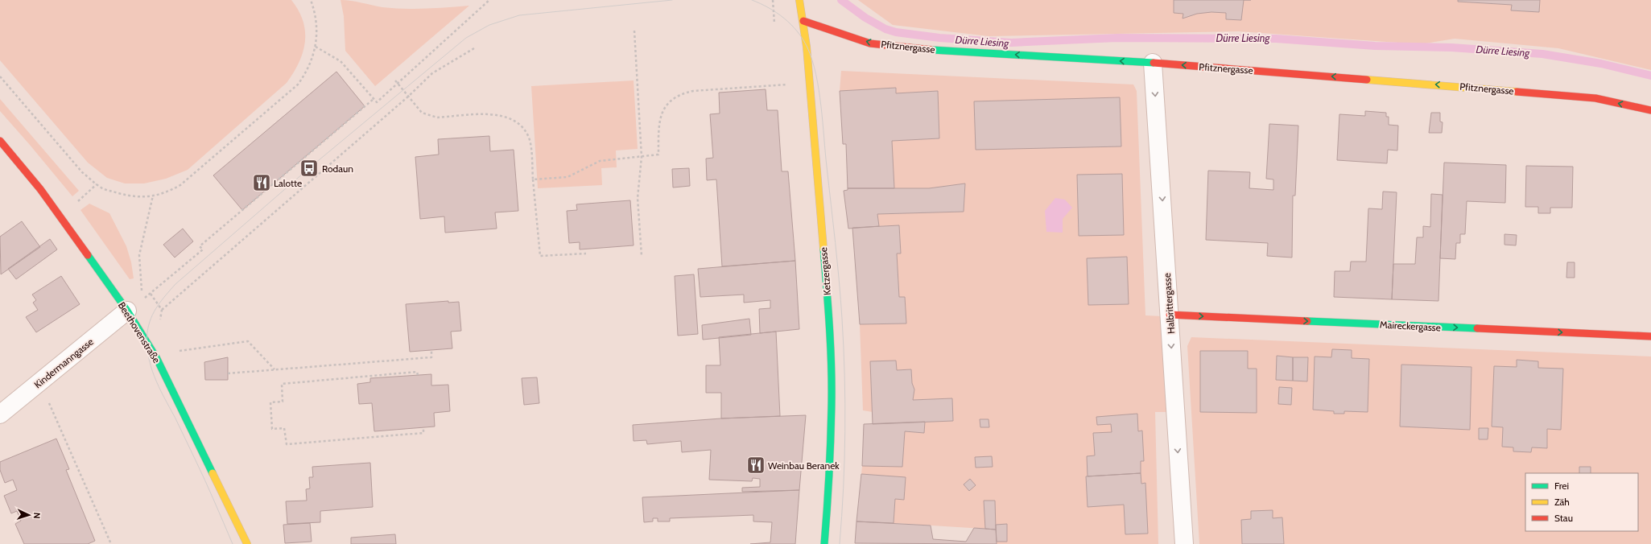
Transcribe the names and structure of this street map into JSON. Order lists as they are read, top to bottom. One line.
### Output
{"streets":{"street":["Pfitznergasse","Ketzergasse","Halbrittergasse","Maireckergasse","Beethovenstraße","Kindermanngasse"]},"crossings":[["Pfitznergasse","Ketzergasse"],["Pfitznergasse","Halbrittergasse"],["Halbrittergasse","Maireckergasse"],["Beethovenstraße","Kindermanngasse"]],"one_way":["Pfitznergasse","Halbrittergasse","Maireckergasse"],"water":["Dürre Liesing"],"places":{"bus stop":["Rodaun"],"restaurant":["Lalotte","Weinbau Beranek"]},"legend":["Frei","Zäh","Stau"],"north":"right"}
